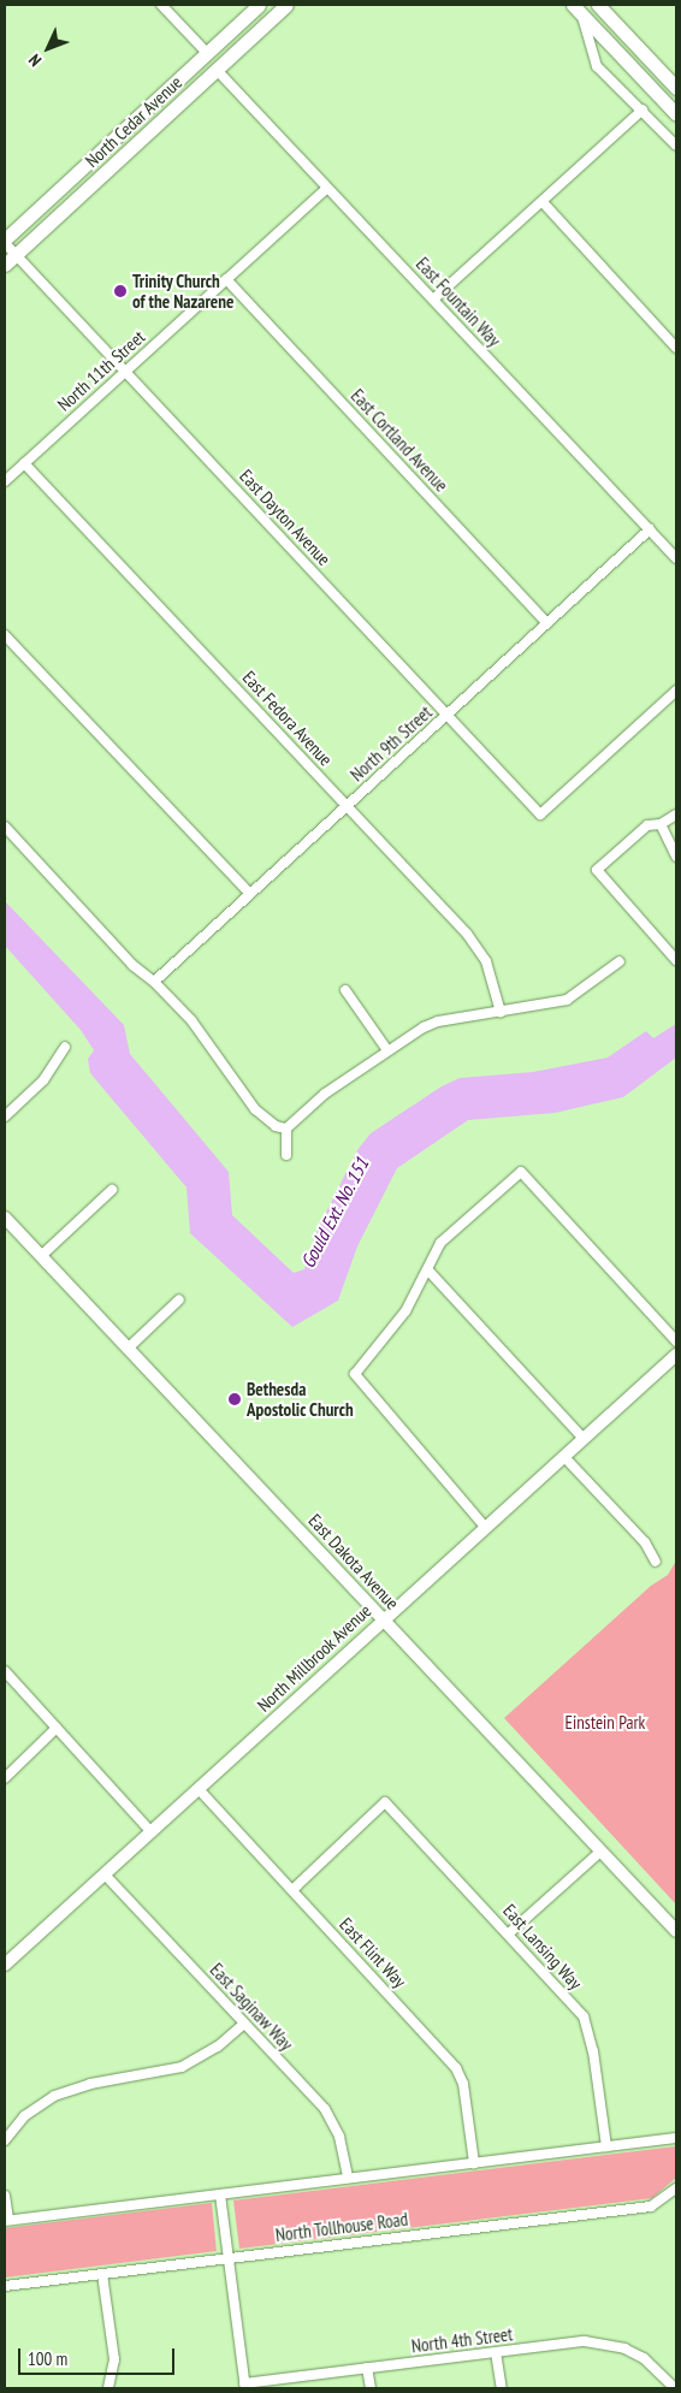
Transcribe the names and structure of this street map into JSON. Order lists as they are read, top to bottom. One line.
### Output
{"streets":{"main road":["North Cedar Avenue"],"street":["East Fountain Way","North 11th Street","East Cortland Avenue","East Dayton Avenue","East Fedora Avenue","North 9th Street","East Dakota Avenue","North Millbrook Avenue","East Lansing Way","East Flint Way","East Saginaw Way","North Tollhouse Road","North 4th Street"]},"crossings":[["North Cedar Avenue","East Fountain Way"],["North Cedar Avenue","East Dayton Avenue"],["East Fountain Way","North 11th Street"],["East Fountain Way","North 9th Street"],["North 11th Street","East Cortland Avenue"],["North 11th Street","East Dayton Avenue"],["North 11th Street","East Fedora Avenue"],["East Cortland Avenue","North 9th Street"],["East Dayton Avenue","North 9th Street"],["East Fedora Avenue","North 9th Street"],["East Dakota Avenue","North Millbrook Avenue"],["North Millbrook Avenue","East Flint Way"],["North Millbrook Avenue","East Saginaw Way"],["East Lansing Way","East Flint Way"]],"water":["Gould Ext. No. 151"],"parks":["Einstein Park"],"places":["Trinity Church of the Nazarene","Bethesda Apostolic Church"],"scale_bar":"100 m","north":"bottom left"}
